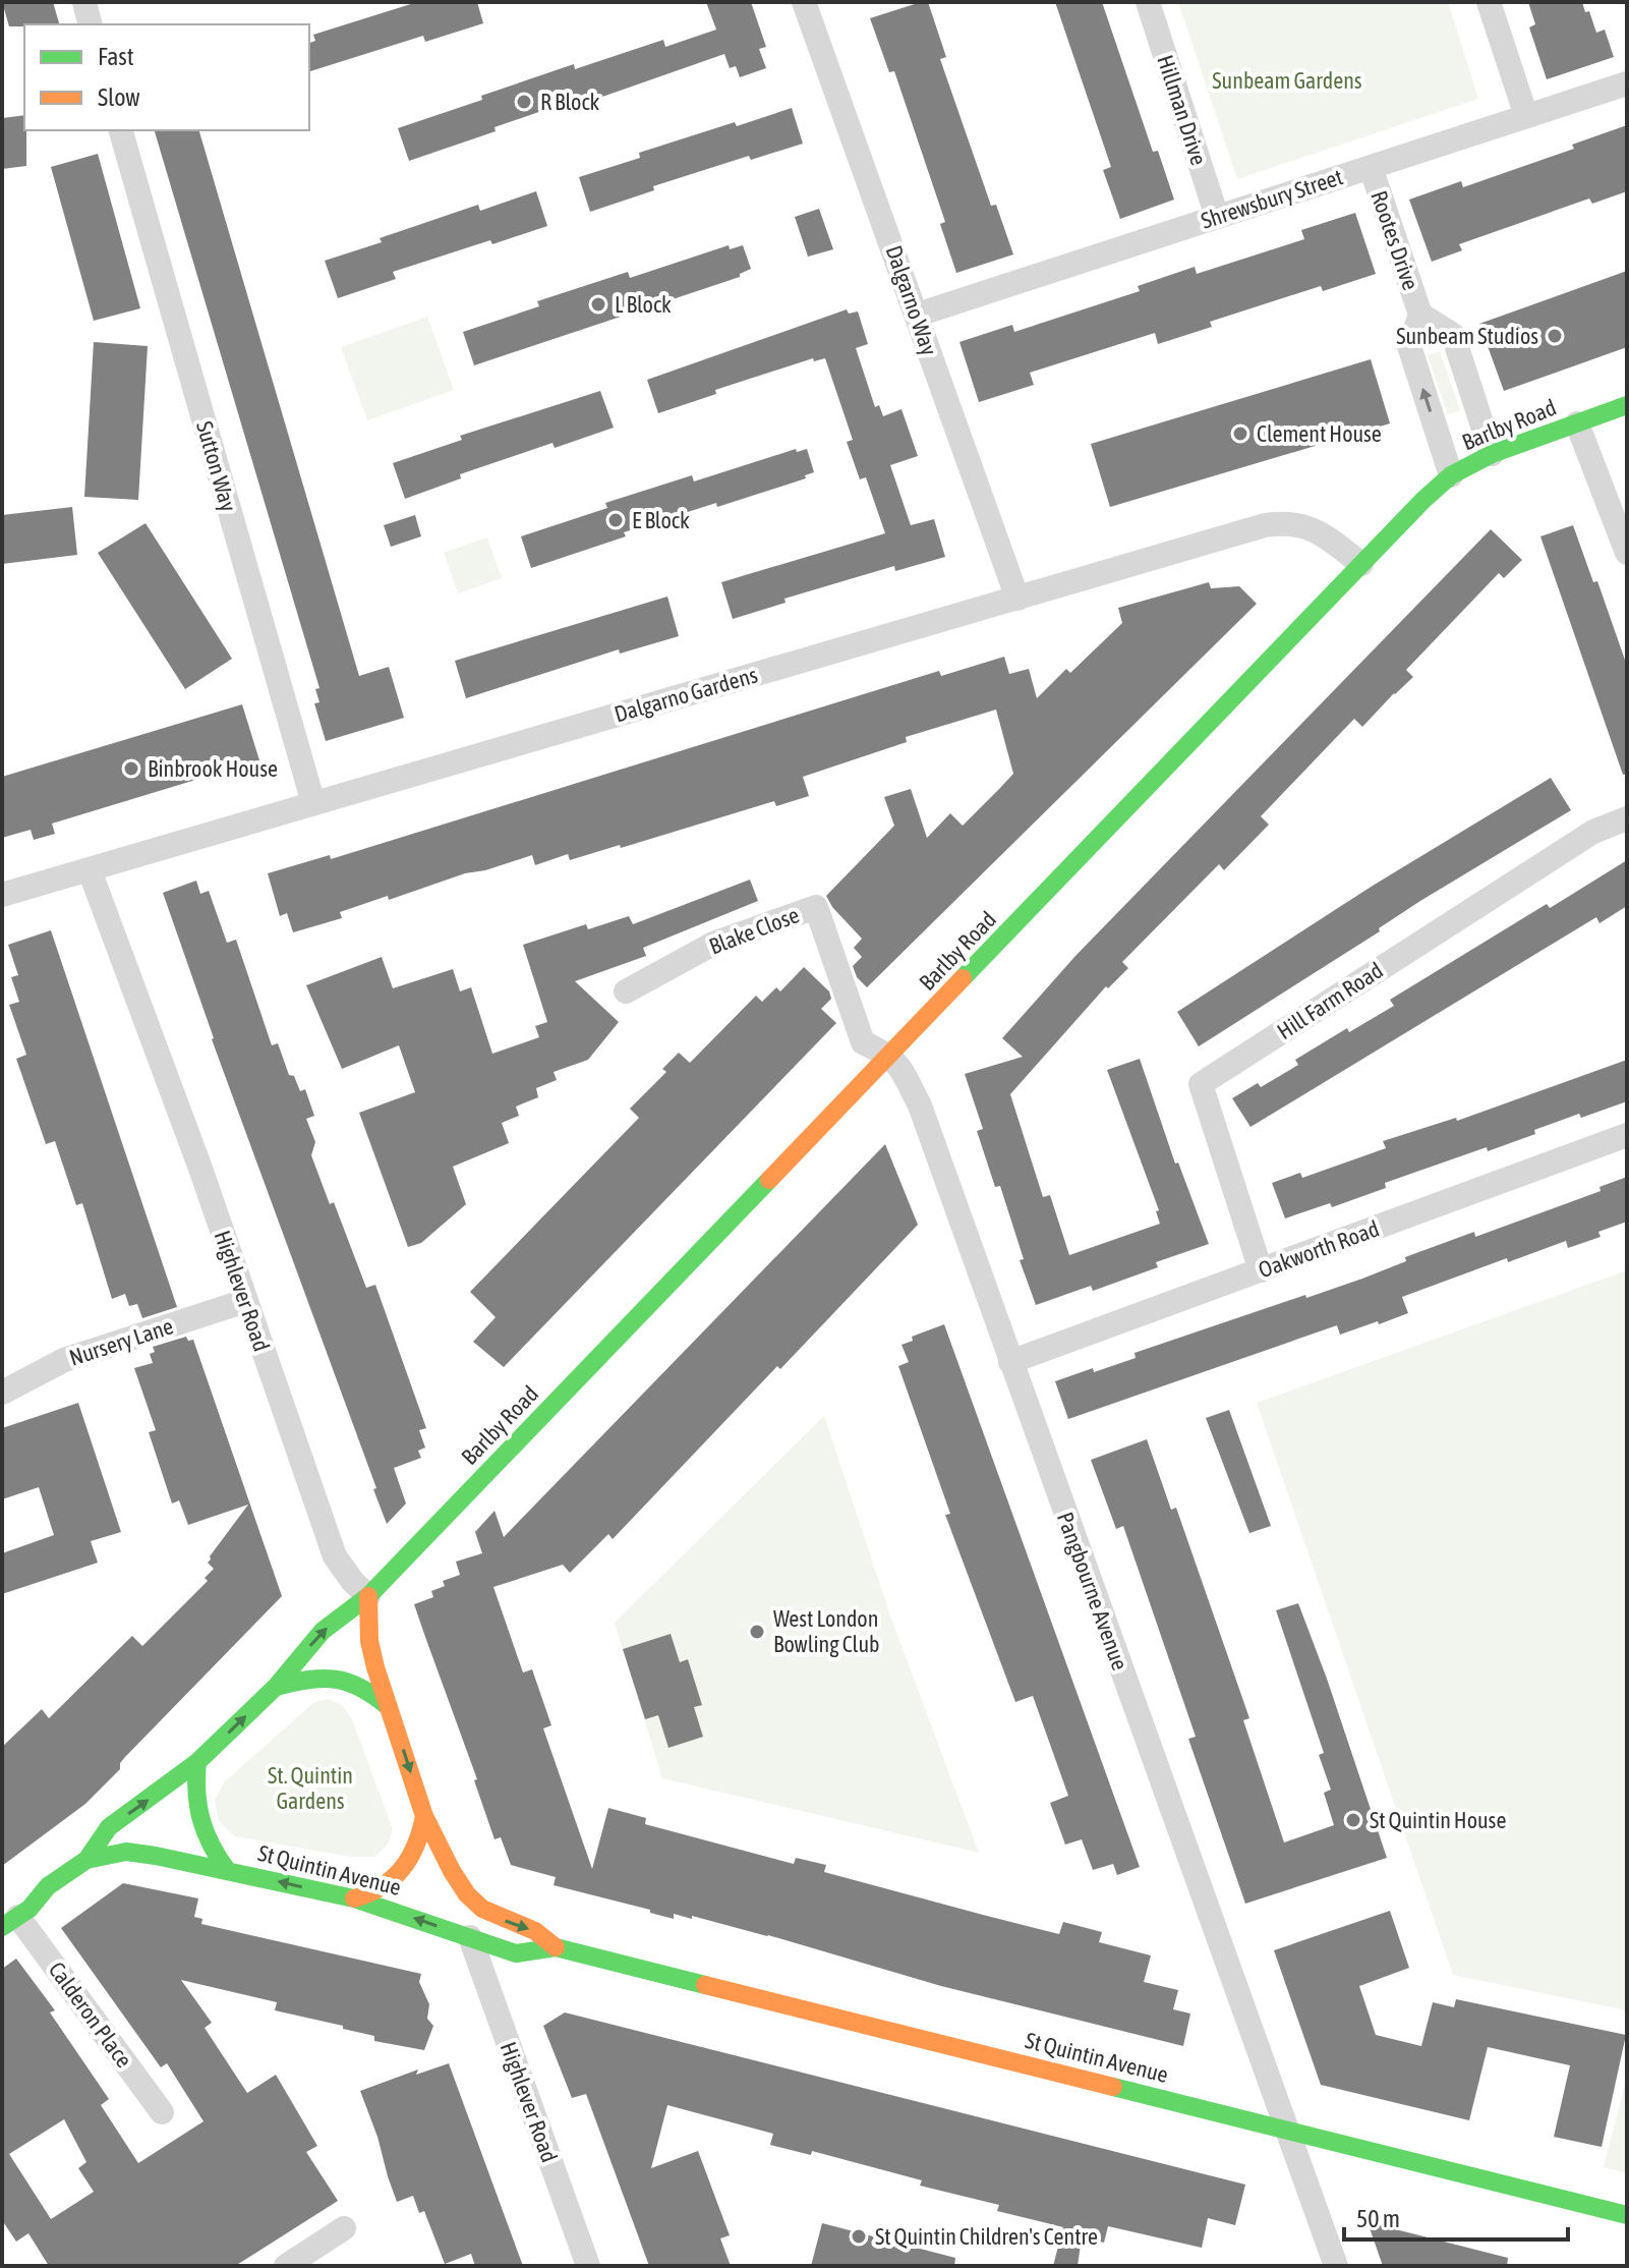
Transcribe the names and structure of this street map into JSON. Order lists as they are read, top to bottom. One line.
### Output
{"streets":{"main road":["Barlby Road","St Quintin Avenue"],"street":["Hillman Drive","Shrewsbury Street","Rootes Drive","Dalgarno Way","Sutton Way","Dalgarno Gardens","Blake Close","Hill Farm Road","Oakworth Road","Highlever Road","Nursery Lane","Pangbourne Avenue","Calderon Place"]},"crossings":[["Hillman Drive","Shrewsbury Street"],["Shrewsbury Street","Rootes Drive"],["Shrewsbury Street","Dalgarno Way"],["Rootes Drive","Barlby Road"],["Dalgarno Way","Dalgarno Gardens"],["Barlby Road","Dalgarno Gardens"],["Barlby Road","Blake Close"],["Barlby Road","Highlever Road"],["Barlby Road","Pangbourne Avenue"],["Sutton Way","Dalgarno Gardens"],["Dalgarno Gardens","Highlever Road"],["Blake Close","Pangbourne Avenue"],["Hill Farm Road","Oakworth Road"],["Oakworth Road","Pangbourne Avenue"],["Highlever Road","Nursery Lane"],["Highlever Road","St Quintin Avenue"],["Pangbourne Avenue","St Quintin Avenue"]],"parks":["Sunbeam Gardens","St. Quintin Gardens"],"places":["R Block","L Block","Sunbeam Studios","Clement House","E Block","Binbrook House","West London Bowling Club","St Quintin House","St Quintin Children's Centre"],"legend":["Fast","Slow"],"scale_bar":"50 m"}
